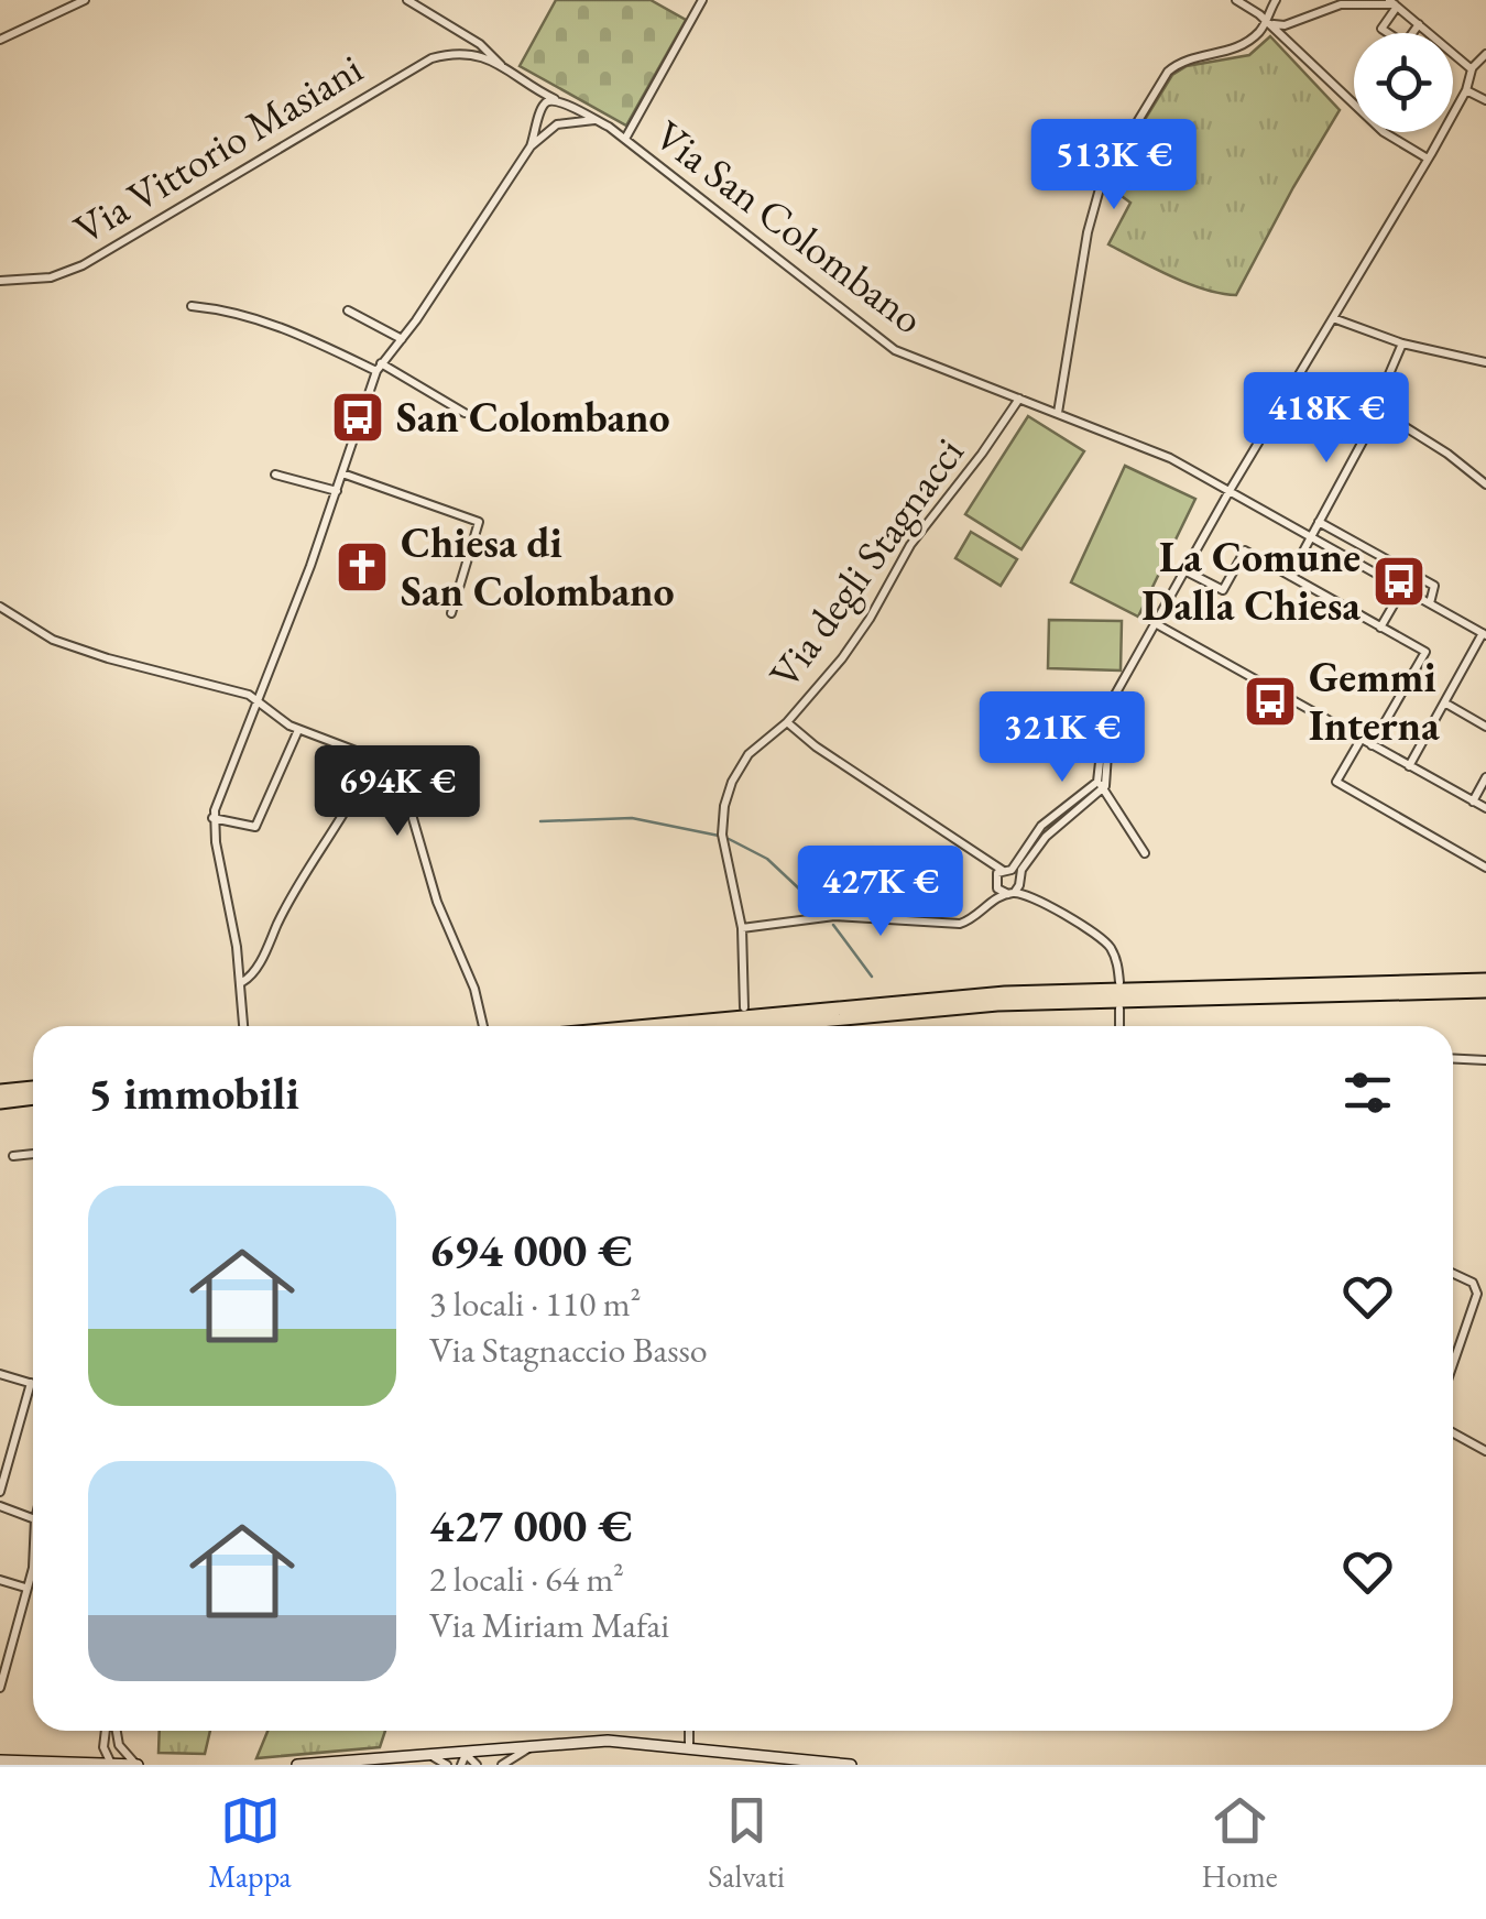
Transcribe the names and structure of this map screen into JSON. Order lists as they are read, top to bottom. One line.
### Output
{"streets":{"street":["Via Vittorio Masiani","Via San Colombano","Via degli Stagnacci"]},"crossings":[["Via San Colombano","Via degli Stagnacci"]],"places":{"bus stop":["San Colombano","La Comune Dalla Chiesa","Gemmi Interna"],"church":["Chiesa di San Colombano"]},"page":{"price":["513K €","418K €","321K €","694K €","427K €"],"heading":"5 immobili","list":[{"name":"694 000 €","note":"3 locali · 110 m² · Via Stagnaccio Basso"},{"name":"427 000 €","note":"2 locali · 64 m² · Via Miriam Mafai"}],"tabs":["Mappa","Salvati","Home"]}}
